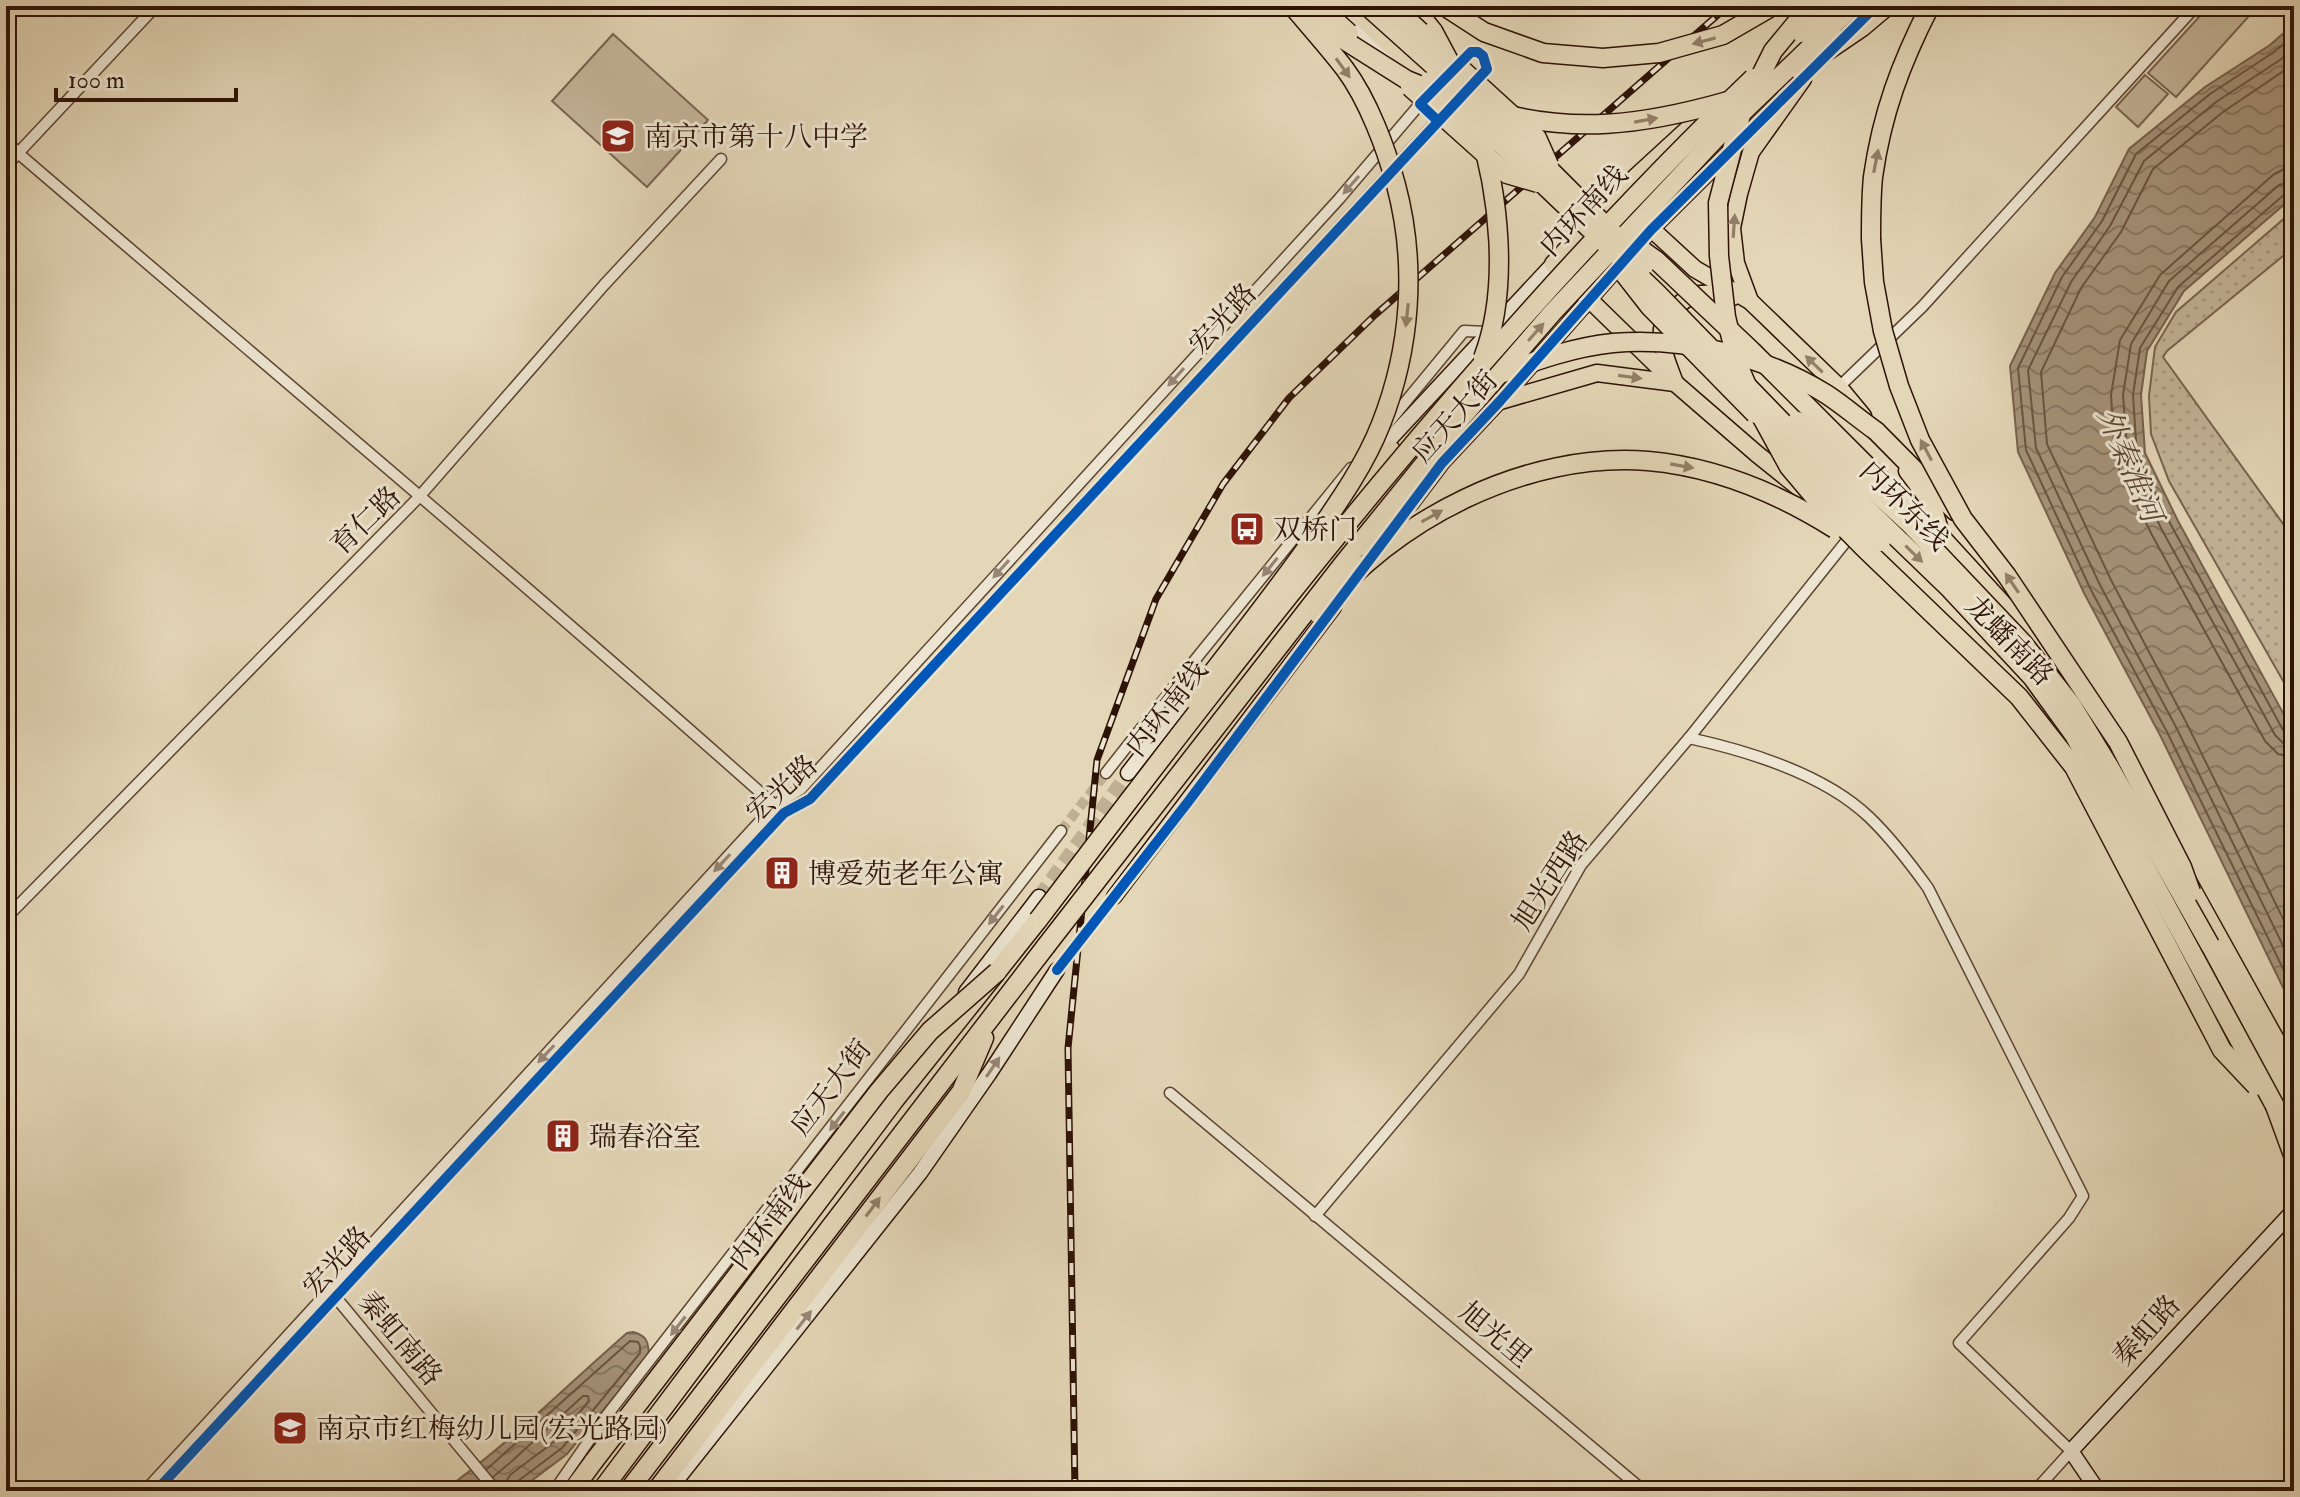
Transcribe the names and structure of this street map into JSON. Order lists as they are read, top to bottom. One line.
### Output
{"streets":{"highway":["内环南线","内环东线"],"main road":["应天大街","龙蟠南路"],"street":["宏光路","育仁路","旭光西路","秦虹路","旭光里","秦虹南路"]},"crossings":[["宏光路","育仁路"],["宏光路","秦虹南路"],["应天大街","龙蟠南路"],["龙蟠南路","旭光西路"],["旭光西路","旭光里"]],"water":["外秦淮河"],"places":{"school or university":["南京市第十八中学","南京市红梅幼儿园(宏光路园)"],"bus stop":["双桥门"],"building":["博爱苑老年公寓","瑞春浴室"]},"scale_bar":"100 m"}
